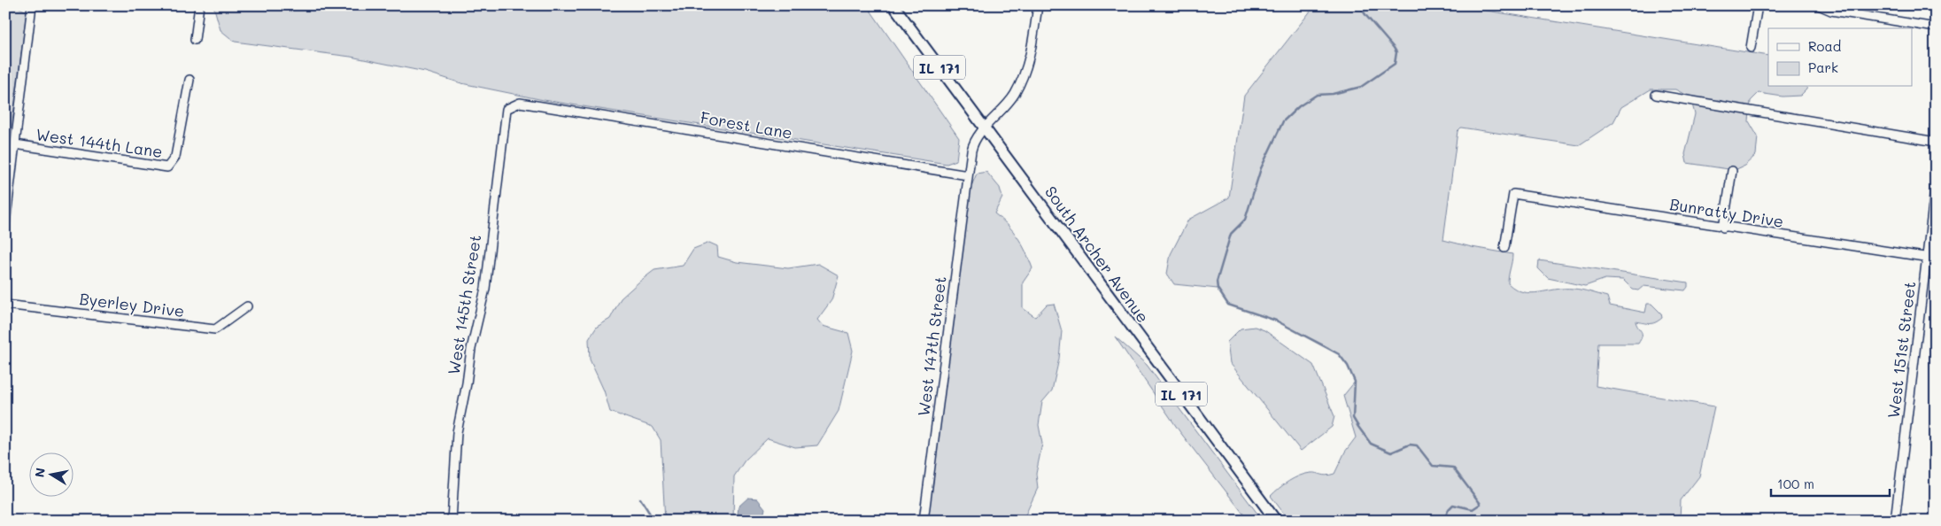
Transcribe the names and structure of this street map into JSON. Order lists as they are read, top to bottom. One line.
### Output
{"streets":{"main road":["IL 171","South Archer Avenue"],"street":["Forest Lane","West 144th Lane","Bunratty Drive","Byerley Drive","West 145th Street","West 147th Street","West 151st Street"]},"crossings":[["Forest Lane","West 145th Street"],["Forest Lane","West 147th Street"],["Bunratty Drive","West 151st Street"],["South Archer Avenue","West 147th Street"]],"legend":["Road","Park"],"scale_bar":"100 m","north":"left"}
